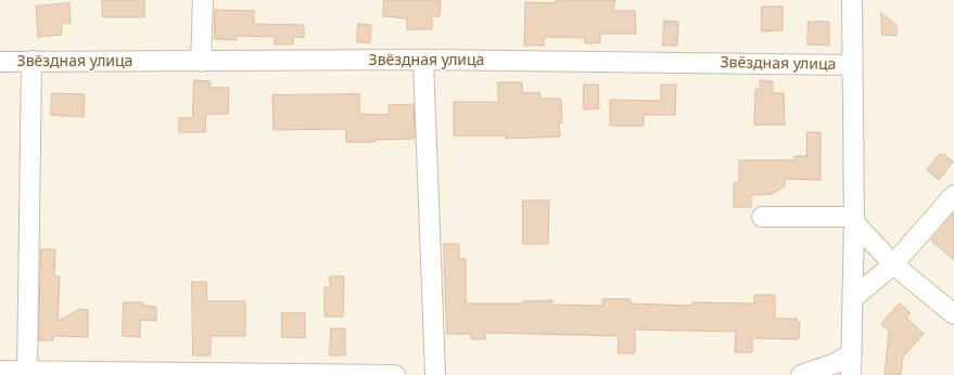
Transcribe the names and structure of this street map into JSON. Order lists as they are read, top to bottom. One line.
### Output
{"streets":{"street":["Звёздная улица"]}}
